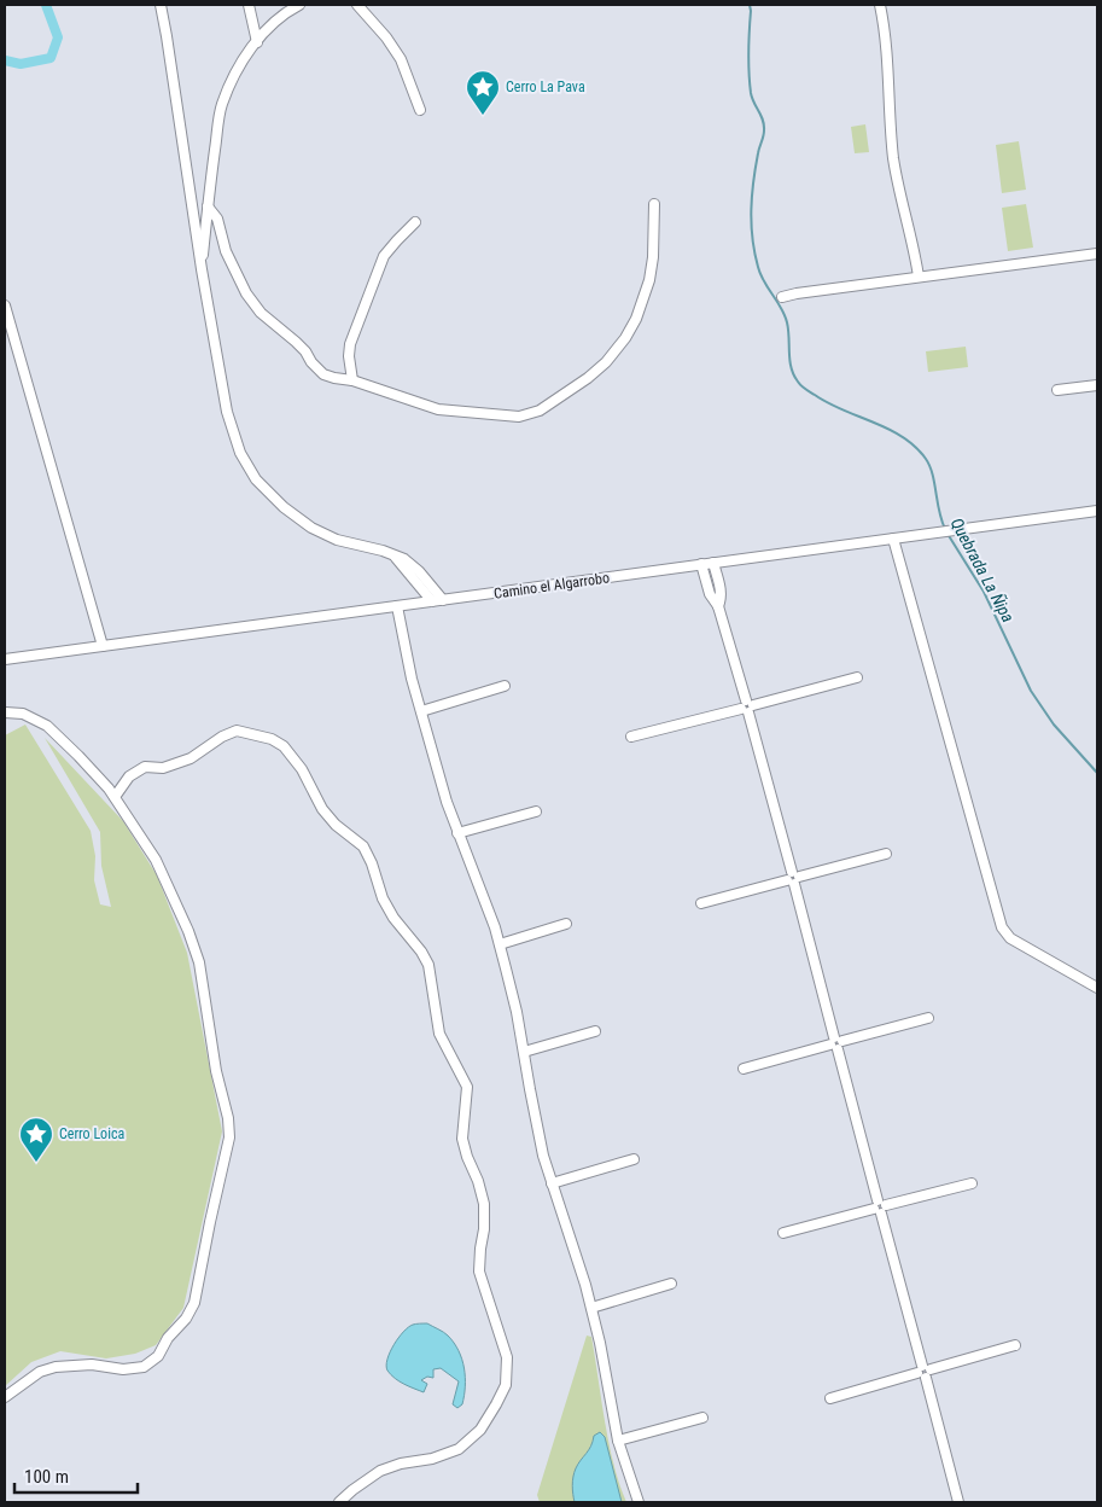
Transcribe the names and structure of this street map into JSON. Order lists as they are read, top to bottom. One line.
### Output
{"streets":{"street":["Camino el Algarrobo"]},"water":["Quebrada La Ñipa"],"places":{"place":["Cerro La Pava","Cerro Loica"]},"scale_bar":"100 m"}
